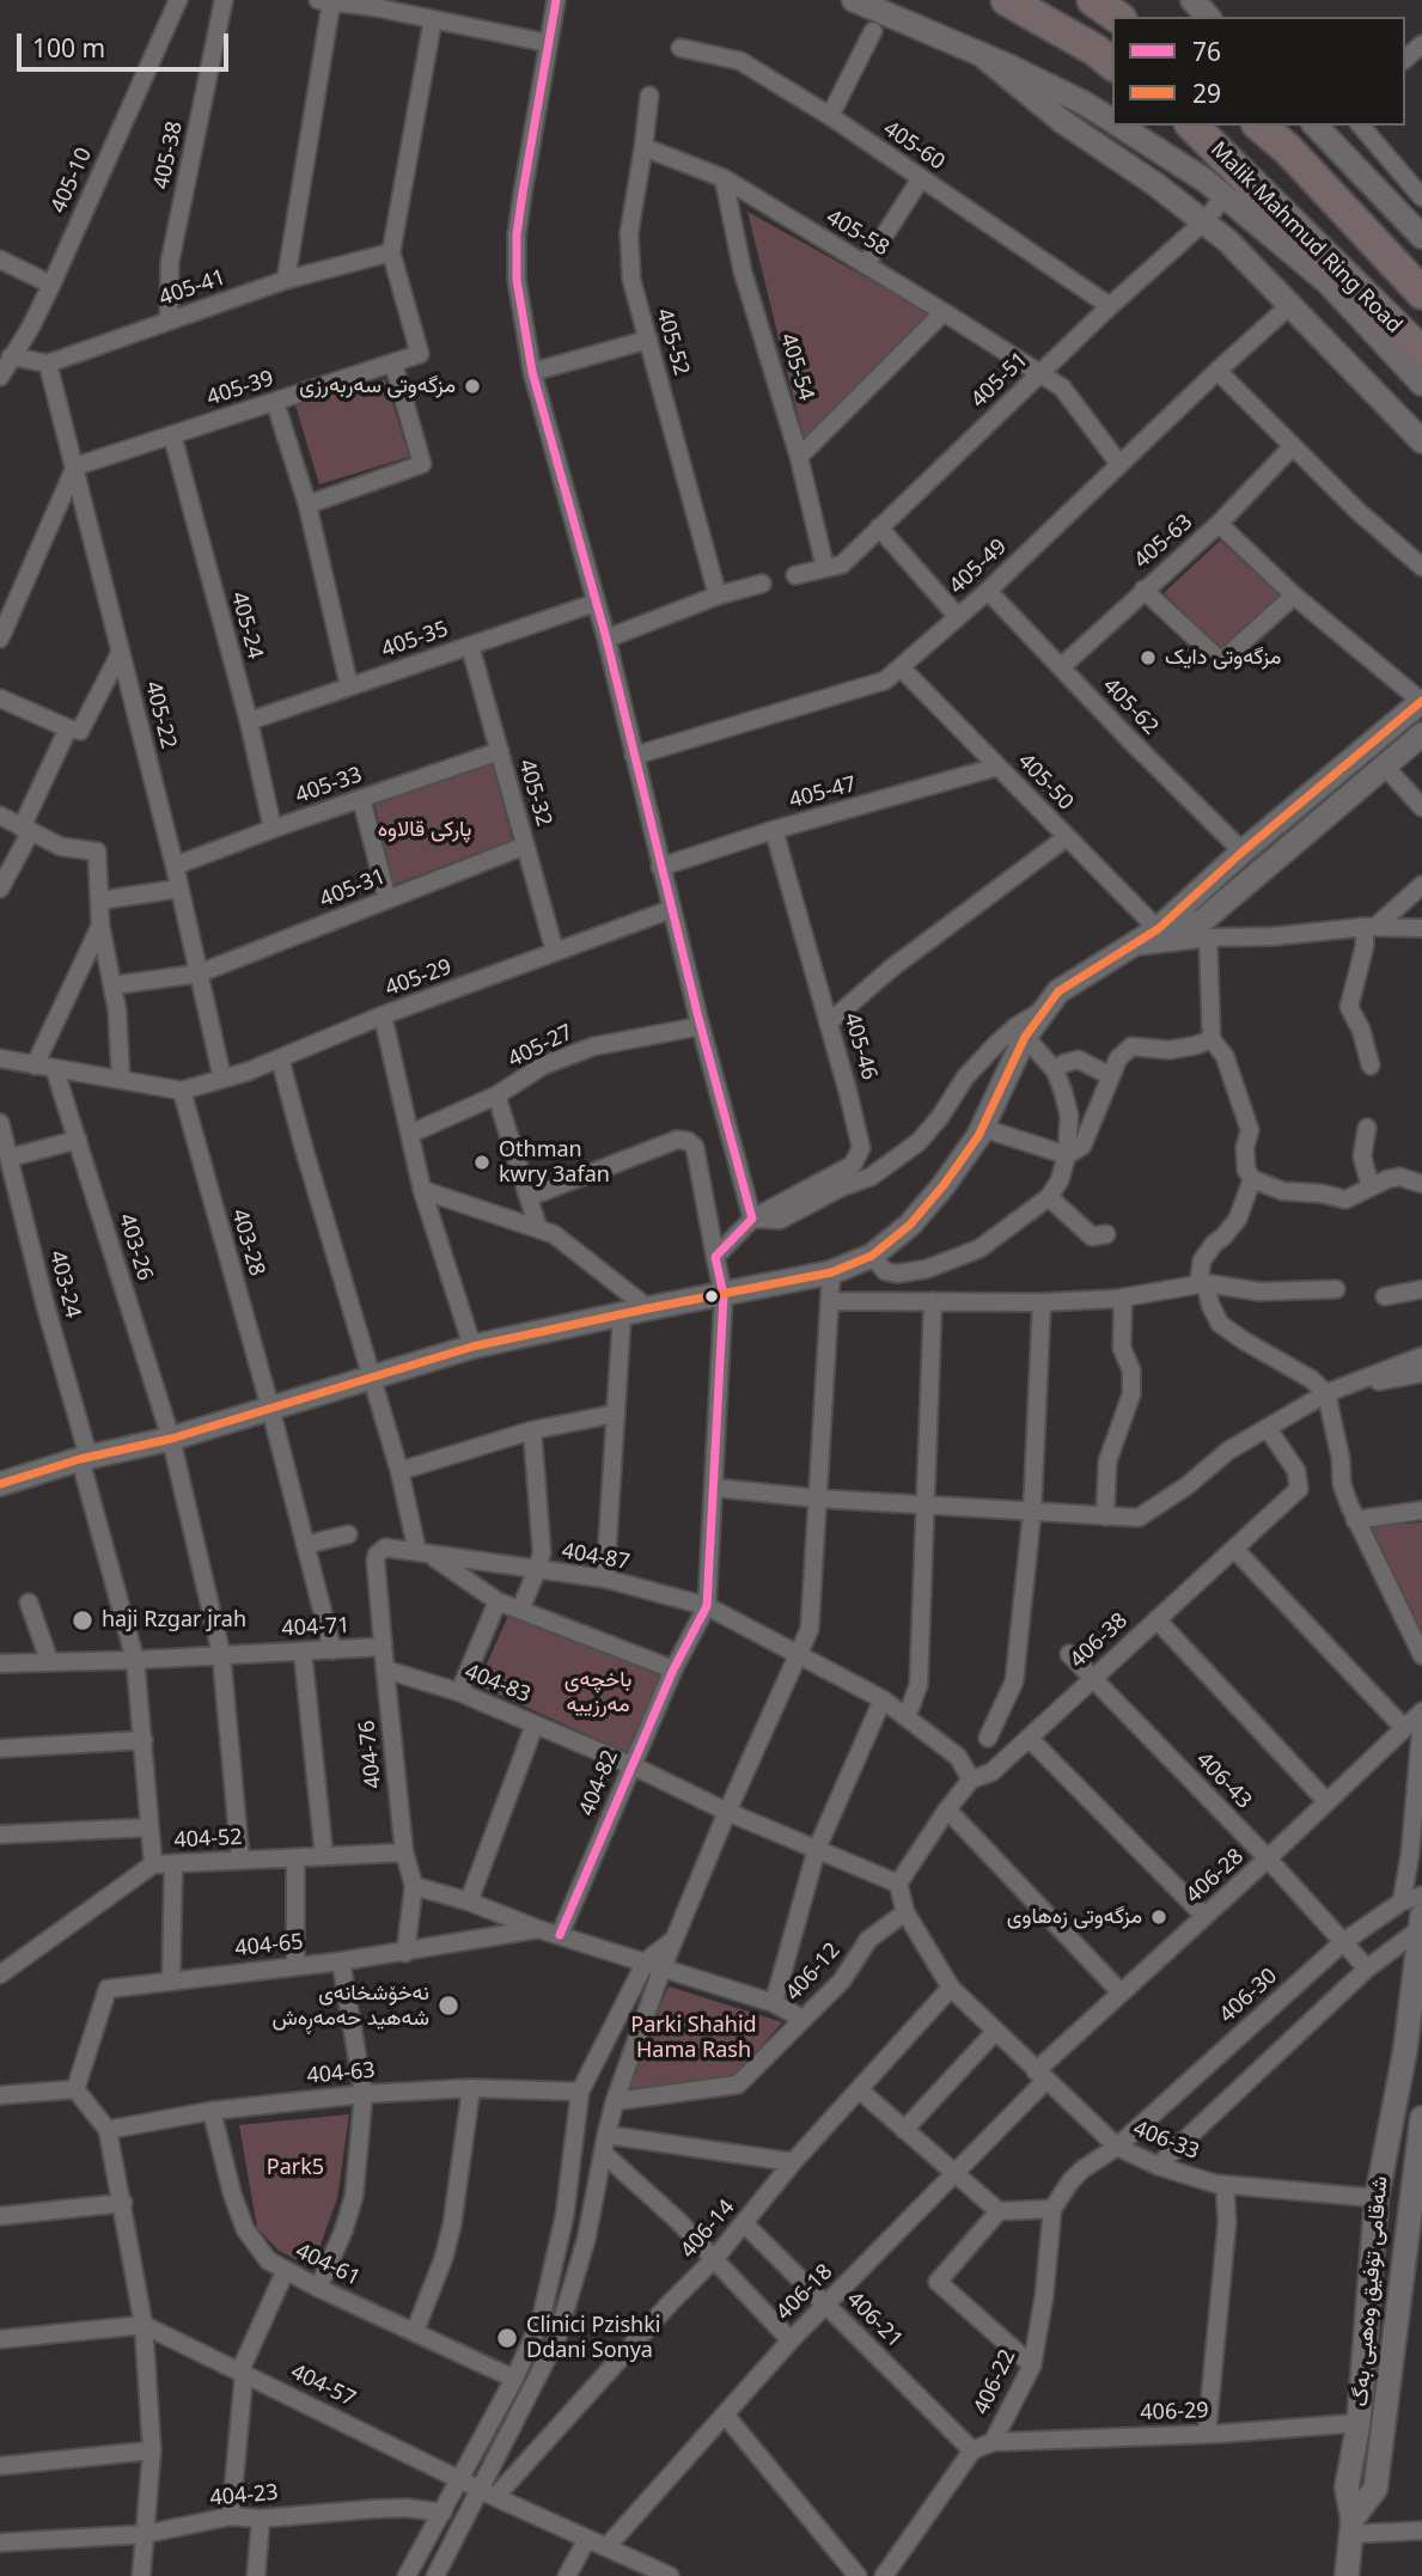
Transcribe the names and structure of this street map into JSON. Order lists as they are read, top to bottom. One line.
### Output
{"streets":{"highway":["Malik Mahmud Ring Road"],"street":["405-60","405-38","405-10","405-58","405-41","405-52","405-54","405-51","405-39","405-63","405-49","405-24","405-35","405-62","405-22","405-50","405-33","405-32","405-47","405-31","405-29","405-27","405-46","403-28","403-26","403-24","404-87","404-71","406-38","404-83","404-76","406-43","404-82","404-52","406-28","404-65","406-12","406-30","404-63","406-33","406-14","404-61","شەقامی تۆفیق وەهبی بەگ","406-18","406-21","406-22","404-57","406-29","404-23"]},"crossings":[["405-60","405-51"],["405-38","405-41"],["405-58","405-52"],["405-58","405-54"],["405-58","405-51"],["405-58","405-49"],["405-41","405-39"],["405-41","405-22"],["405-54","405-51"],["405-39","405-24"],["405-39","405-22"],["405-63","405-62"],["405-49","405-62"],["405-49","405-50"],["405-24","405-35"],["405-24","405-33"],["405-35","405-32"],["405-22","405-33"],["405-22","405-31"],["405-22","405-29"],["405-50","405-47"],["405-33","405-32"],["405-32","405-31"],["405-32","405-29"],["405-47","405-46"],["405-29","403-28"],["403-28","404-71"],["403-26","404-71"],["403-26","404-52"],["403-24","404-71"],["403-24","404-52"],["404-87","406-38"],["404-87","404-76"],["404-87","404-82"],["404-71","404-76"],["406-38","404-83"],["406-38","406-43"],["406-38","406-33"],["404-83","404-76"],["404-83","404-82"],["404-83","406-33"],["404-76","404-52"],["404-76","404-65"],["406-43","406-28"],["406-43","406-30"],["406-28","406-33"],["406-28","406-18"],["406-12","406-33"],["406-30","406-33"],["404-63","404-61"],["406-33","406-14"],["406-33","شەقامی تۆفیق وەهبی بەگ"],["406-33","406-18"],["406-14","406-21"],["406-14","404-57"],["شەقامی تۆفیق وەهبی بەگ","406-29"],["406-18","406-21"],["406-18","404-57"],["406-21","406-22"],["406-22","406-29"]],"parks":["پارکی قالاوە","باخچەی مەرزییە","Parki Shahid Hama Rash","Park5"],"places":["مزگەوتی سەربەرزی","مزگەوتی دایک","Othman kwry 3afan","haji Rzgar jrah","مزگەوتی زەهاوی","نەخۆشخانەی شەهید حەمەڕەش","Clinici Pzishki Ddani Sonya"],"lines":["transit line 76","transit line 29"],"legend":["76","29"],"scale_bar":"100 m"}
